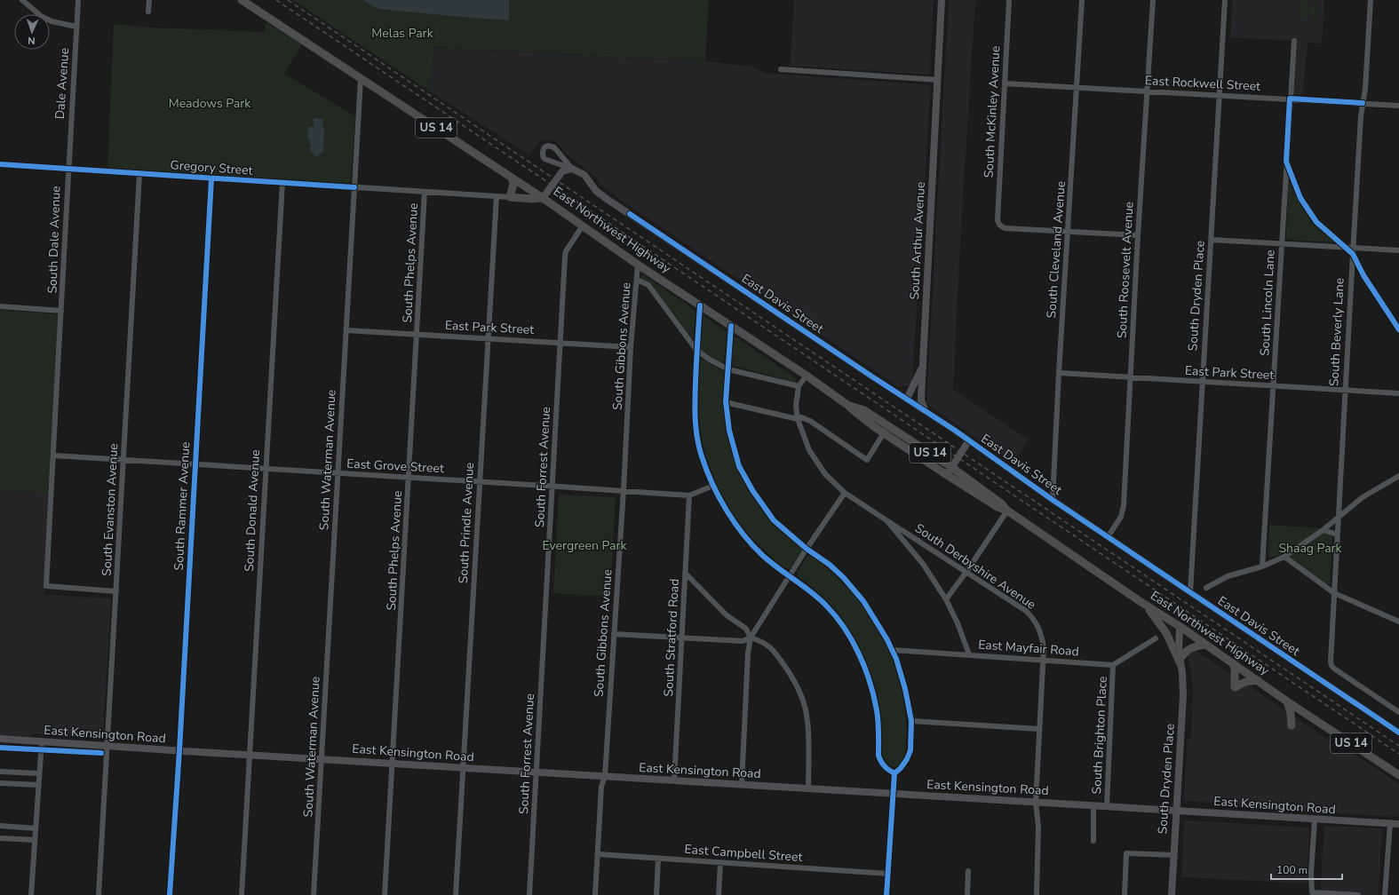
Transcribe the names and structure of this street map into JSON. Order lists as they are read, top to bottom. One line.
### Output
{"streets":{"main road":["US 14","East Northwest Highway"],"street":["Dale Avenue","East Rockwell Street","South McKinley Avenue","Gregory Street","South Dale Avenue","South Arthur Avenue","South Cleveland Avenue","South Phelps Avenue","South Roosevelt Avenue","South Dryden Place","South Lincoln Lane","East Davis Street","East Park Street","South Beverly Lane","South Gibbons Avenue","South Waterman Avenue","East Grove Street","South Forrest Avenue","South Rammer Avenue","South Evanston Avenue","South Donald Avenue","South Prindle Avenue","South Derbyshire Avenue","South Stratford Road","East Mayfair Road","East Kensington Road","South Brighton Place","East Campbell Street"]},"crossings":[["Dale Avenue","Gregory Street"],["Dale Avenue","South Dale Avenue"],["East Rockwell Street","South McKinley Avenue"],["East Rockwell Street","South Cleveland Avenue"],["East Rockwell Street","South Roosevelt Avenue"],["East Rockwell Street","South Dryden Place"],["East Rockwell Street","South Lincoln Lane"],["East Rockwell Street","South Beverly Lane"],["South McKinley Avenue","South Cleveland Avenue"],["US 14","East Northwest Highway"],["US 14","South Waterman Avenue"],["Gregory Street","South Dale Avenue"],["Gregory Street","South Phelps Avenue"],["Gregory Street","South Waterman Avenue"],["Gregory Street","South Rammer Avenue"],["Gregory Street","South Evanston Avenue"],["Gregory Street","South Donald Avenue"],["Gregory Street","South Prindle Avenue"],["East Northwest Highway","South Dryden Place"],["East Northwest Highway","South Gibbons Avenue"],["East Northwest Highway","South Waterman Avenue"],["East Northwest Highway","South Forrest Avenue"],["South Dale Avenue","East Grove Street"],["South Arthur Avenue","East Davis Street"],["South Cleveland Avenue","East Davis Street"],["South Cleveland Avenue","East Park Street"],["South Phelps Avenue","East Park Street"],["South Phelps Avenue","East Grove Street"],["South Phelps Avenue","East Kensington Road"],["South Roosevelt Avenue","East Davis Street"],["South Roosevelt Avenue","East Park Street"],["South Dryden Place","East Davis Street"],["South Dryden Place","East Park Street"],["South Dryden Place","East Kensington Road"],["South Lincoln Lane","East Park Street"],["East Park Street","South Beverly Lane"],["East Park Street","South Gibbons Avenue"],["East Park Street","South Waterman Avenue"],["East Park Street","South Forrest Avenue"],["East Park Street","South Prindle Avenue"],["South Gibbons Avenue","East Grove Street"],["South Gibbons Avenue","East Kensington Road"],["South Gibbons Avenue","East Campbell Street"],["South Waterman Avenue","East Grove Street"],["South Waterman Avenue","East Kensington Road"],["East Grove Street","South Forrest Avenue"],["East Grove Street","South Rammer Avenue"],["East Grove Street","South Evanston Avenue"],["East Grove Street","South Donald Avenue"],["East Grove Street","South Prindle Avenue"],["East Grove Street","South Stratford Road"],["South Forrest Avenue","East Kensington Road"],["South Rammer Avenue","East Kensington Road"],["South Evanston Avenue","East Kensington Road"],["South Donald Avenue","East Kensington Road"],["South Prindle Avenue","East Kensington Road"],["South Derbyshire Avenue","East Mayfair Road"],["South Derbyshire Avenue","East Kensington Road"],["South Stratford Road","East Kensington Road"],["East Mayfair Road","South Brighton Place"],["East Kensington Road","South Brighton Place"]],"parks":["Melas Park","Meadows Park","Evergreen Park","Shaag Park"],"scale_bar":"100 m","north":"bottom"}
